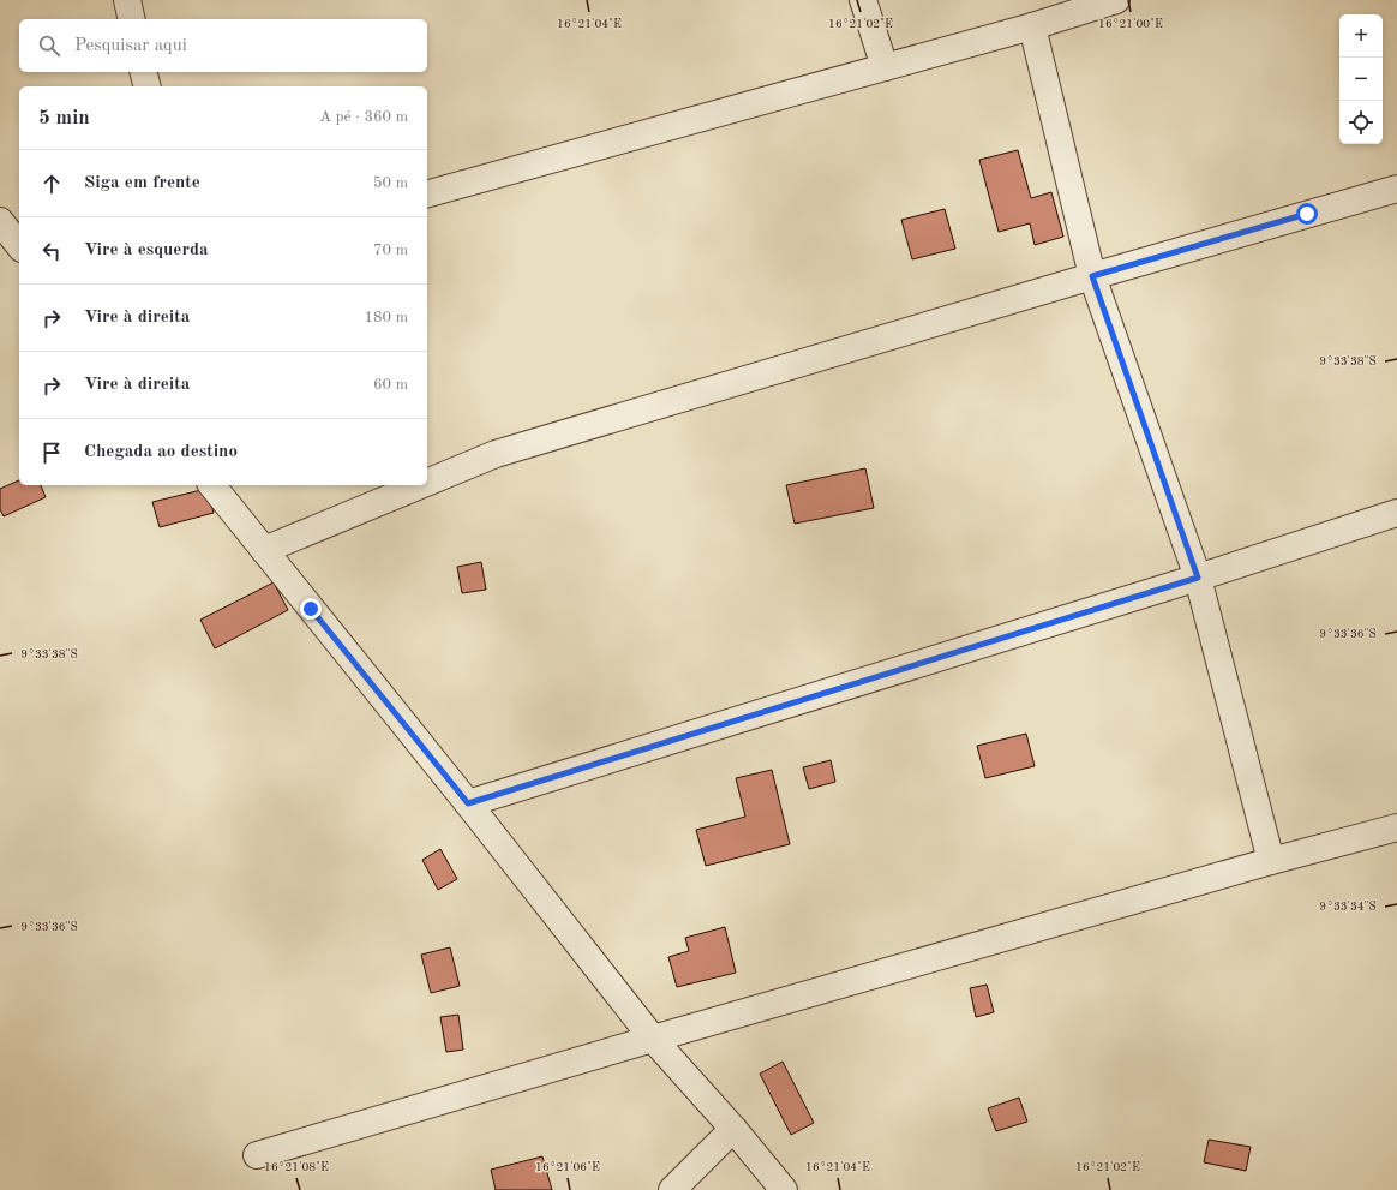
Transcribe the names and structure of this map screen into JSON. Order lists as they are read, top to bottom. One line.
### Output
{"page":{"map_buttons":["+","−"],"search":"Pesquisar aqui","heading":["5 min","A pé · 360 m"],"list":[["Siga em frente","50 m"],["Vire à esquerda","70 m"],["Vire à direita","180 m"],["Vire à direita","60 m"],"Chegada ao destino"]},"coordinates":["16°21'04\"E","16°21'02\"E","16°21'00\"E","9°33'38\"S","9°33'36\"S","9°33'34\"S","16°21'08\"E","16°21'06\"E"]}
